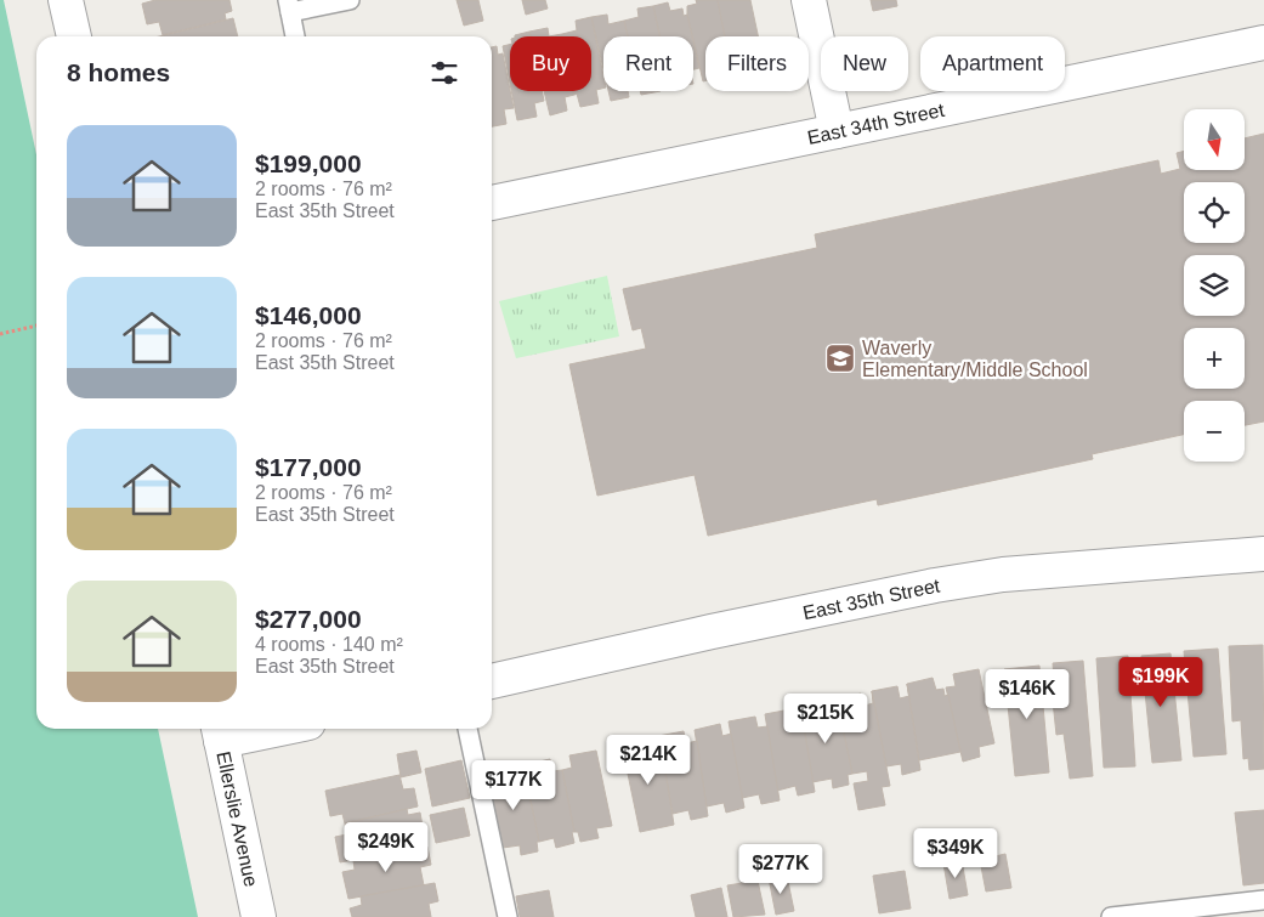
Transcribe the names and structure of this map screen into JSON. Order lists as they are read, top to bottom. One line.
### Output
{"streets":{"street":["East 34th Street","East 35th Street","Ellerslie Avenue"]},"places":{"school or university":["Waverly Elementary/Middle School"]},"north":"bottom","page":{"chip":["Buy","Rent","Filters","New","Apartment"],"heading":"8 homes","map_buttons":["+","−"],"list":[{"name":"$199,000","note":"2 rooms · 76 m² · East 35th Street"},{"name":"$146,000","note":"2 rooms · 76 m² · East 35th Street"},{"name":"$177,000","note":"2 rooms · 76 m² · East 35th Street"},{"name":"$277,000","note":"4 rooms · 140 m² · East 35th Street"}],"price":["$199K","$146K","$215K","$214K","$177K","$249K","$349K","$277K"]}}
